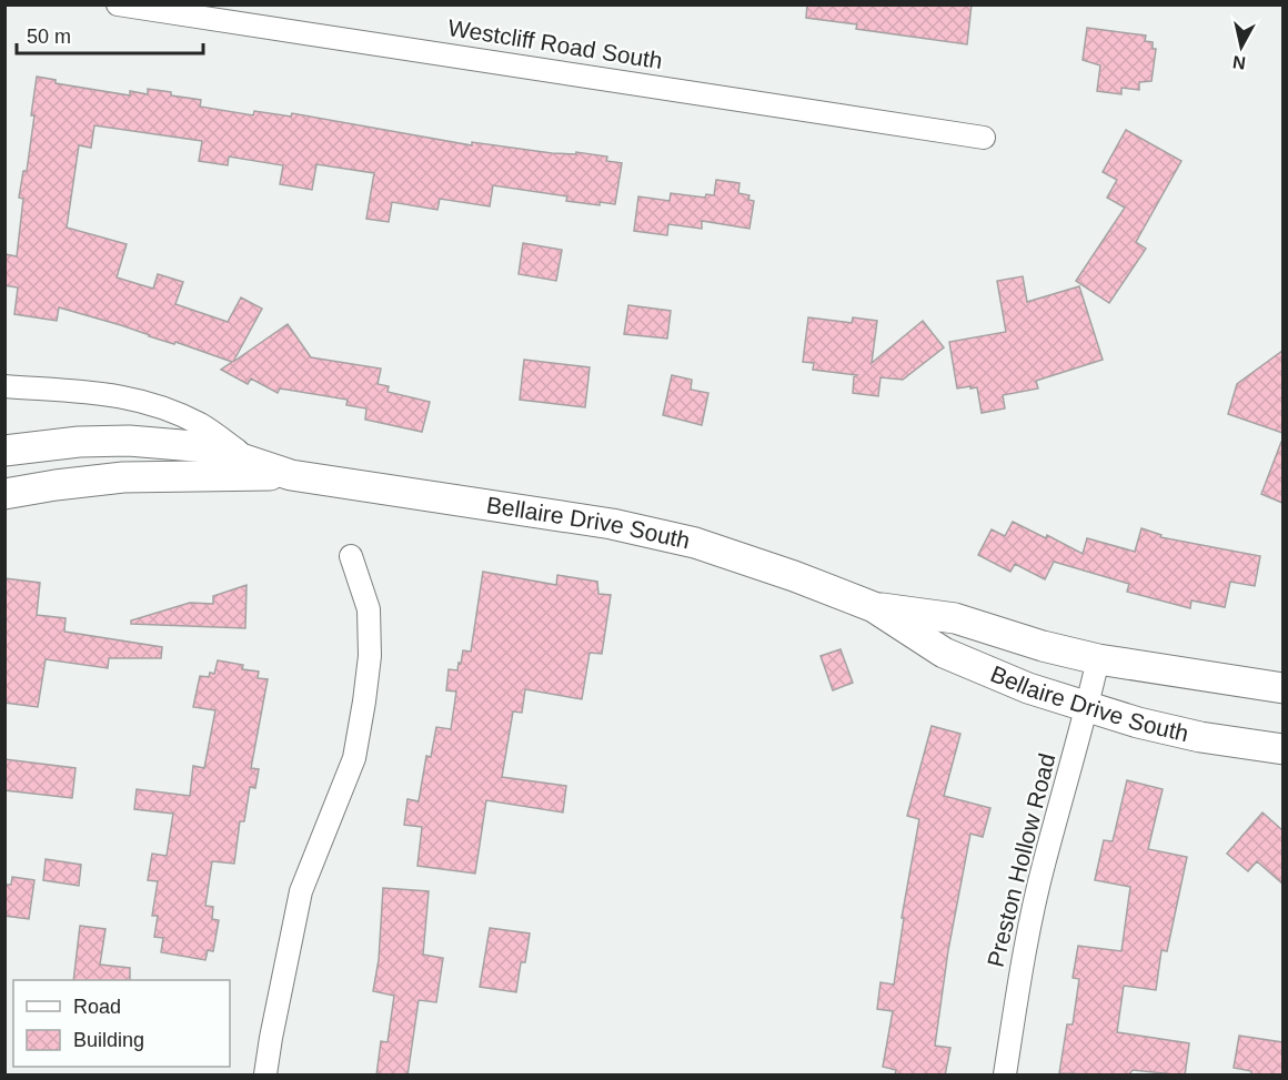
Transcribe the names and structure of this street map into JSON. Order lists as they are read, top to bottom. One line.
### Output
{"streets":{"main road":["Bellaire Drive South"],"street":["Westcliff Road South","Preston Hollow Road"]},"crossings":[["Bellaire Drive South","Preston Hollow Road"]],"legend":["Road","Building"],"scale_bar":"50 m","north":"bottom"}
